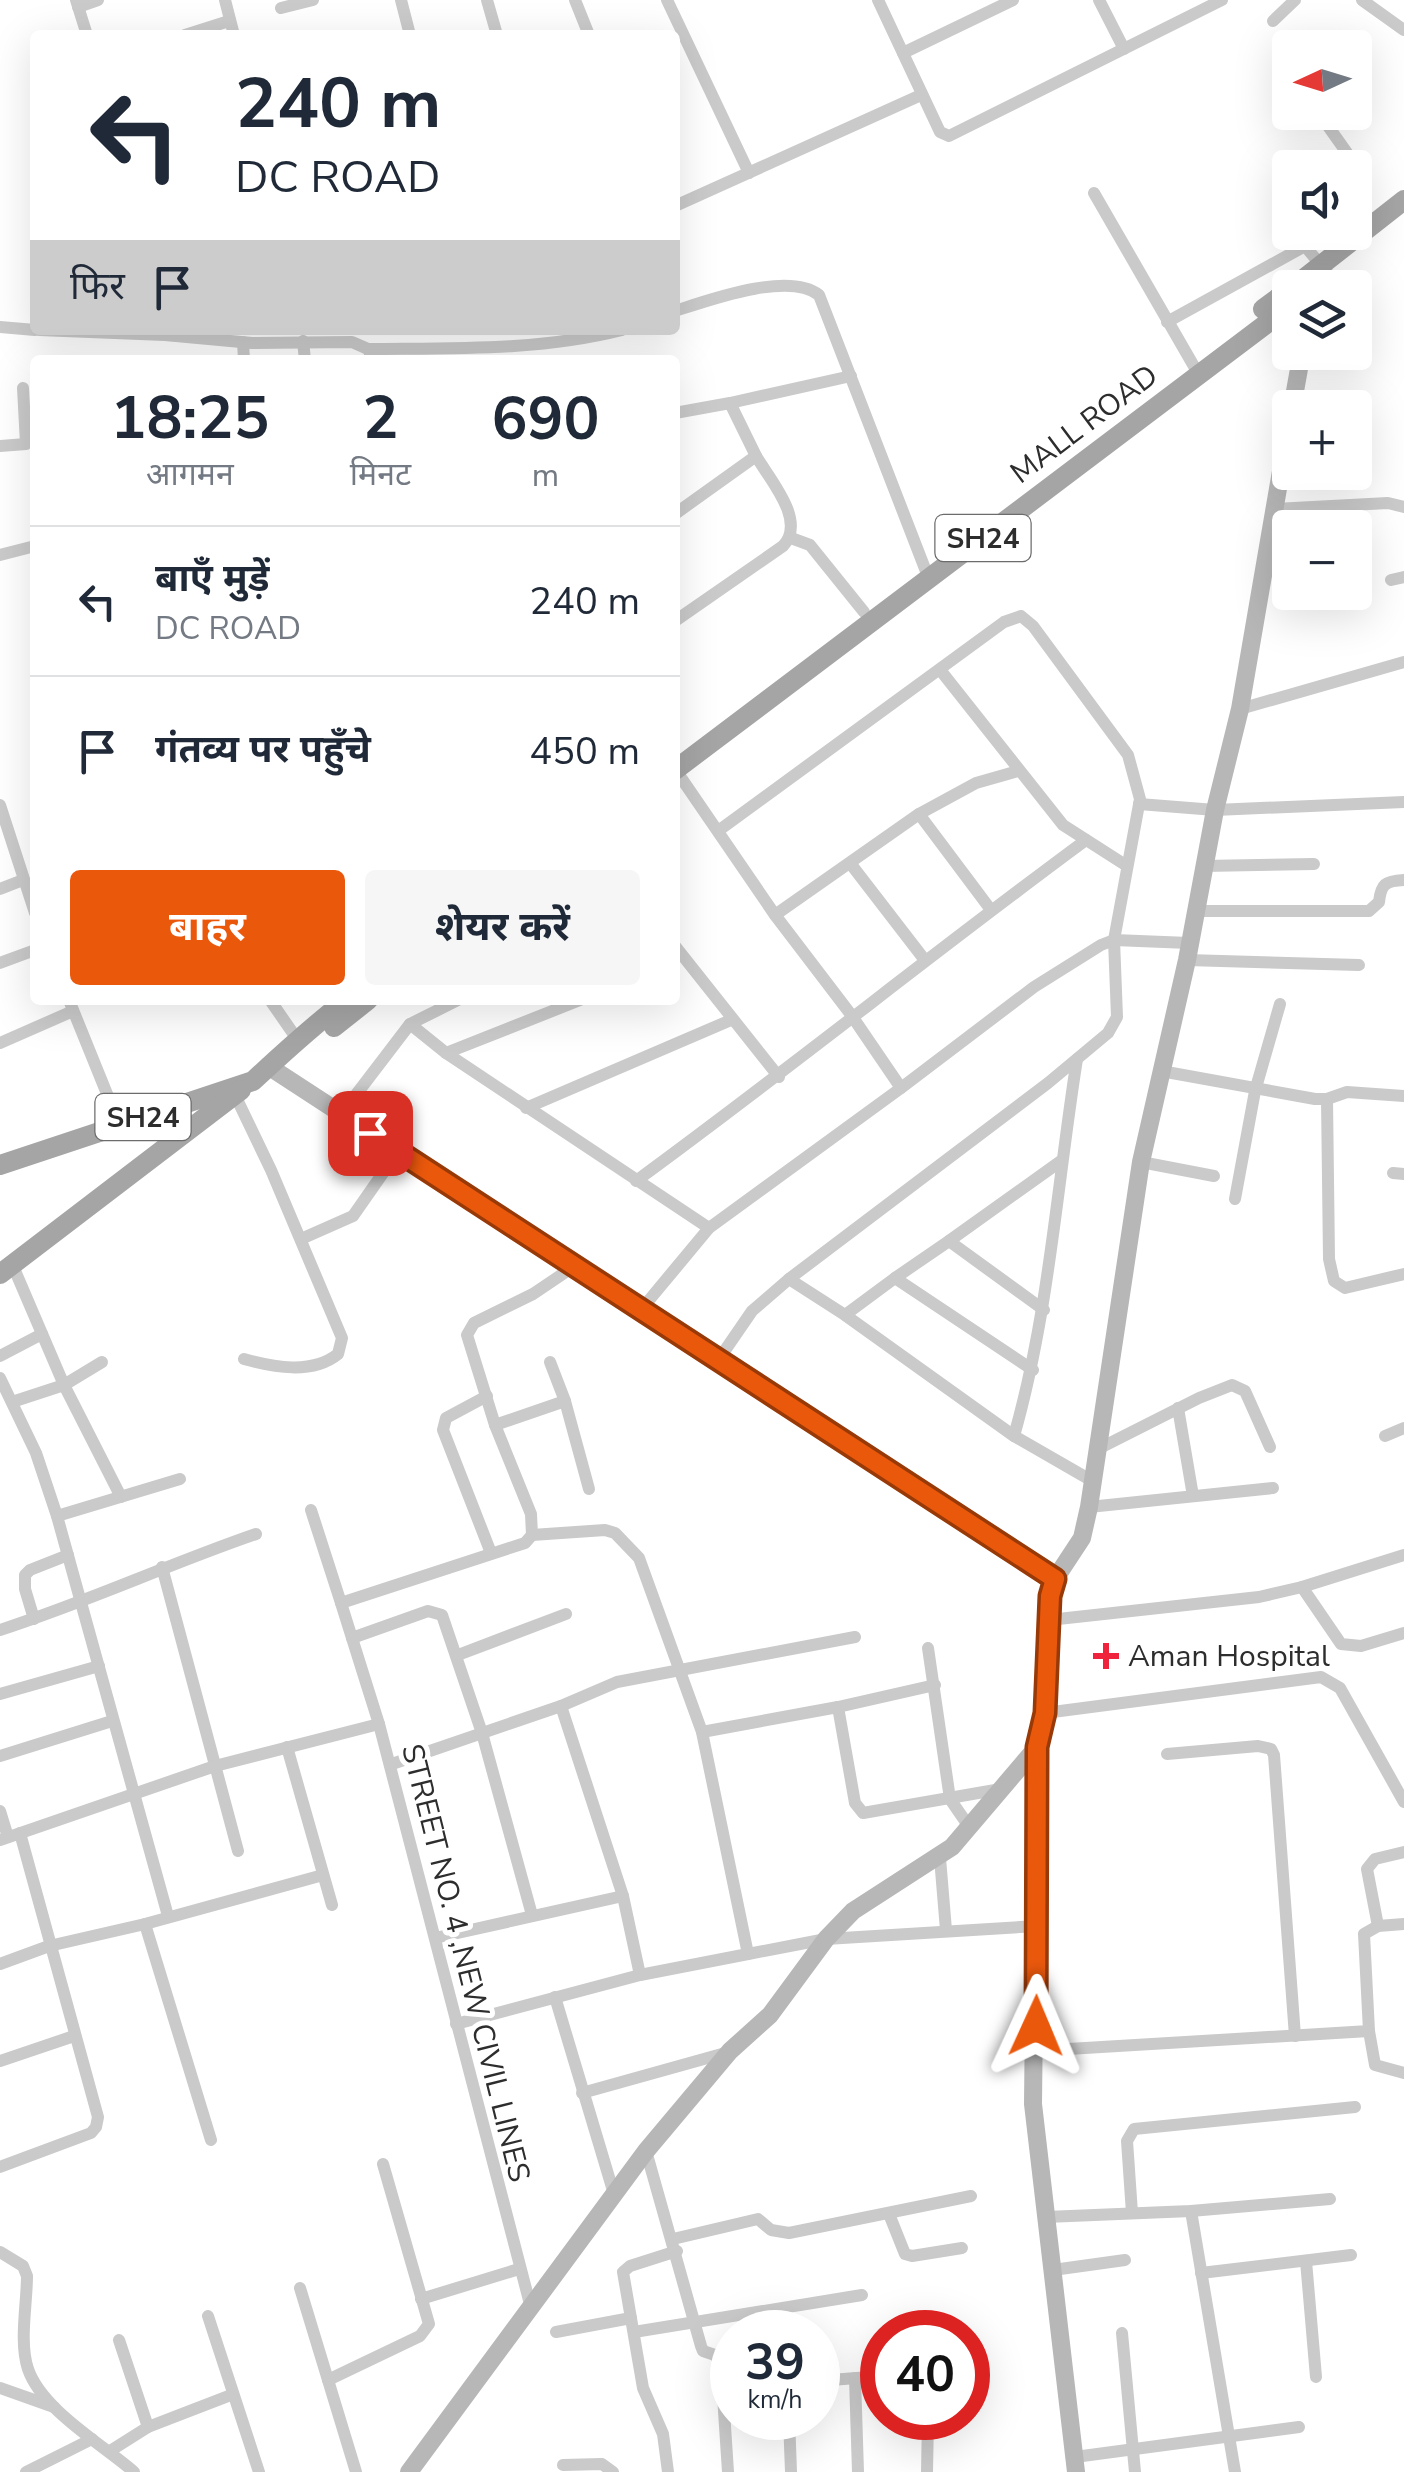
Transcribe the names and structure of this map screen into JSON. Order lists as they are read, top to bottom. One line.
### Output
{"streets":{"main road":["MALL ROAD","SH24"],"street":["STREET NO. 4 ,NEW CIVIL LINES"]},"places":{"health":["Aman Hospital"]},"north":"left","page":{"map_buttons":["+","−"],"turn":["240 m","DC ROAD"],"then":"फिर","eta":["18:25","आगमन","2","मिनट","690","m"],"list":[{"name":"बाएँ मुड़ें","note":"DC ROAD","value":"240 m"},{"name":"गंतव्य पर पहुँचे","value":"450 m"}],"buttons":["बाहर","शेयर करें"],"speed":"39 km/h","limit":"40"}}
